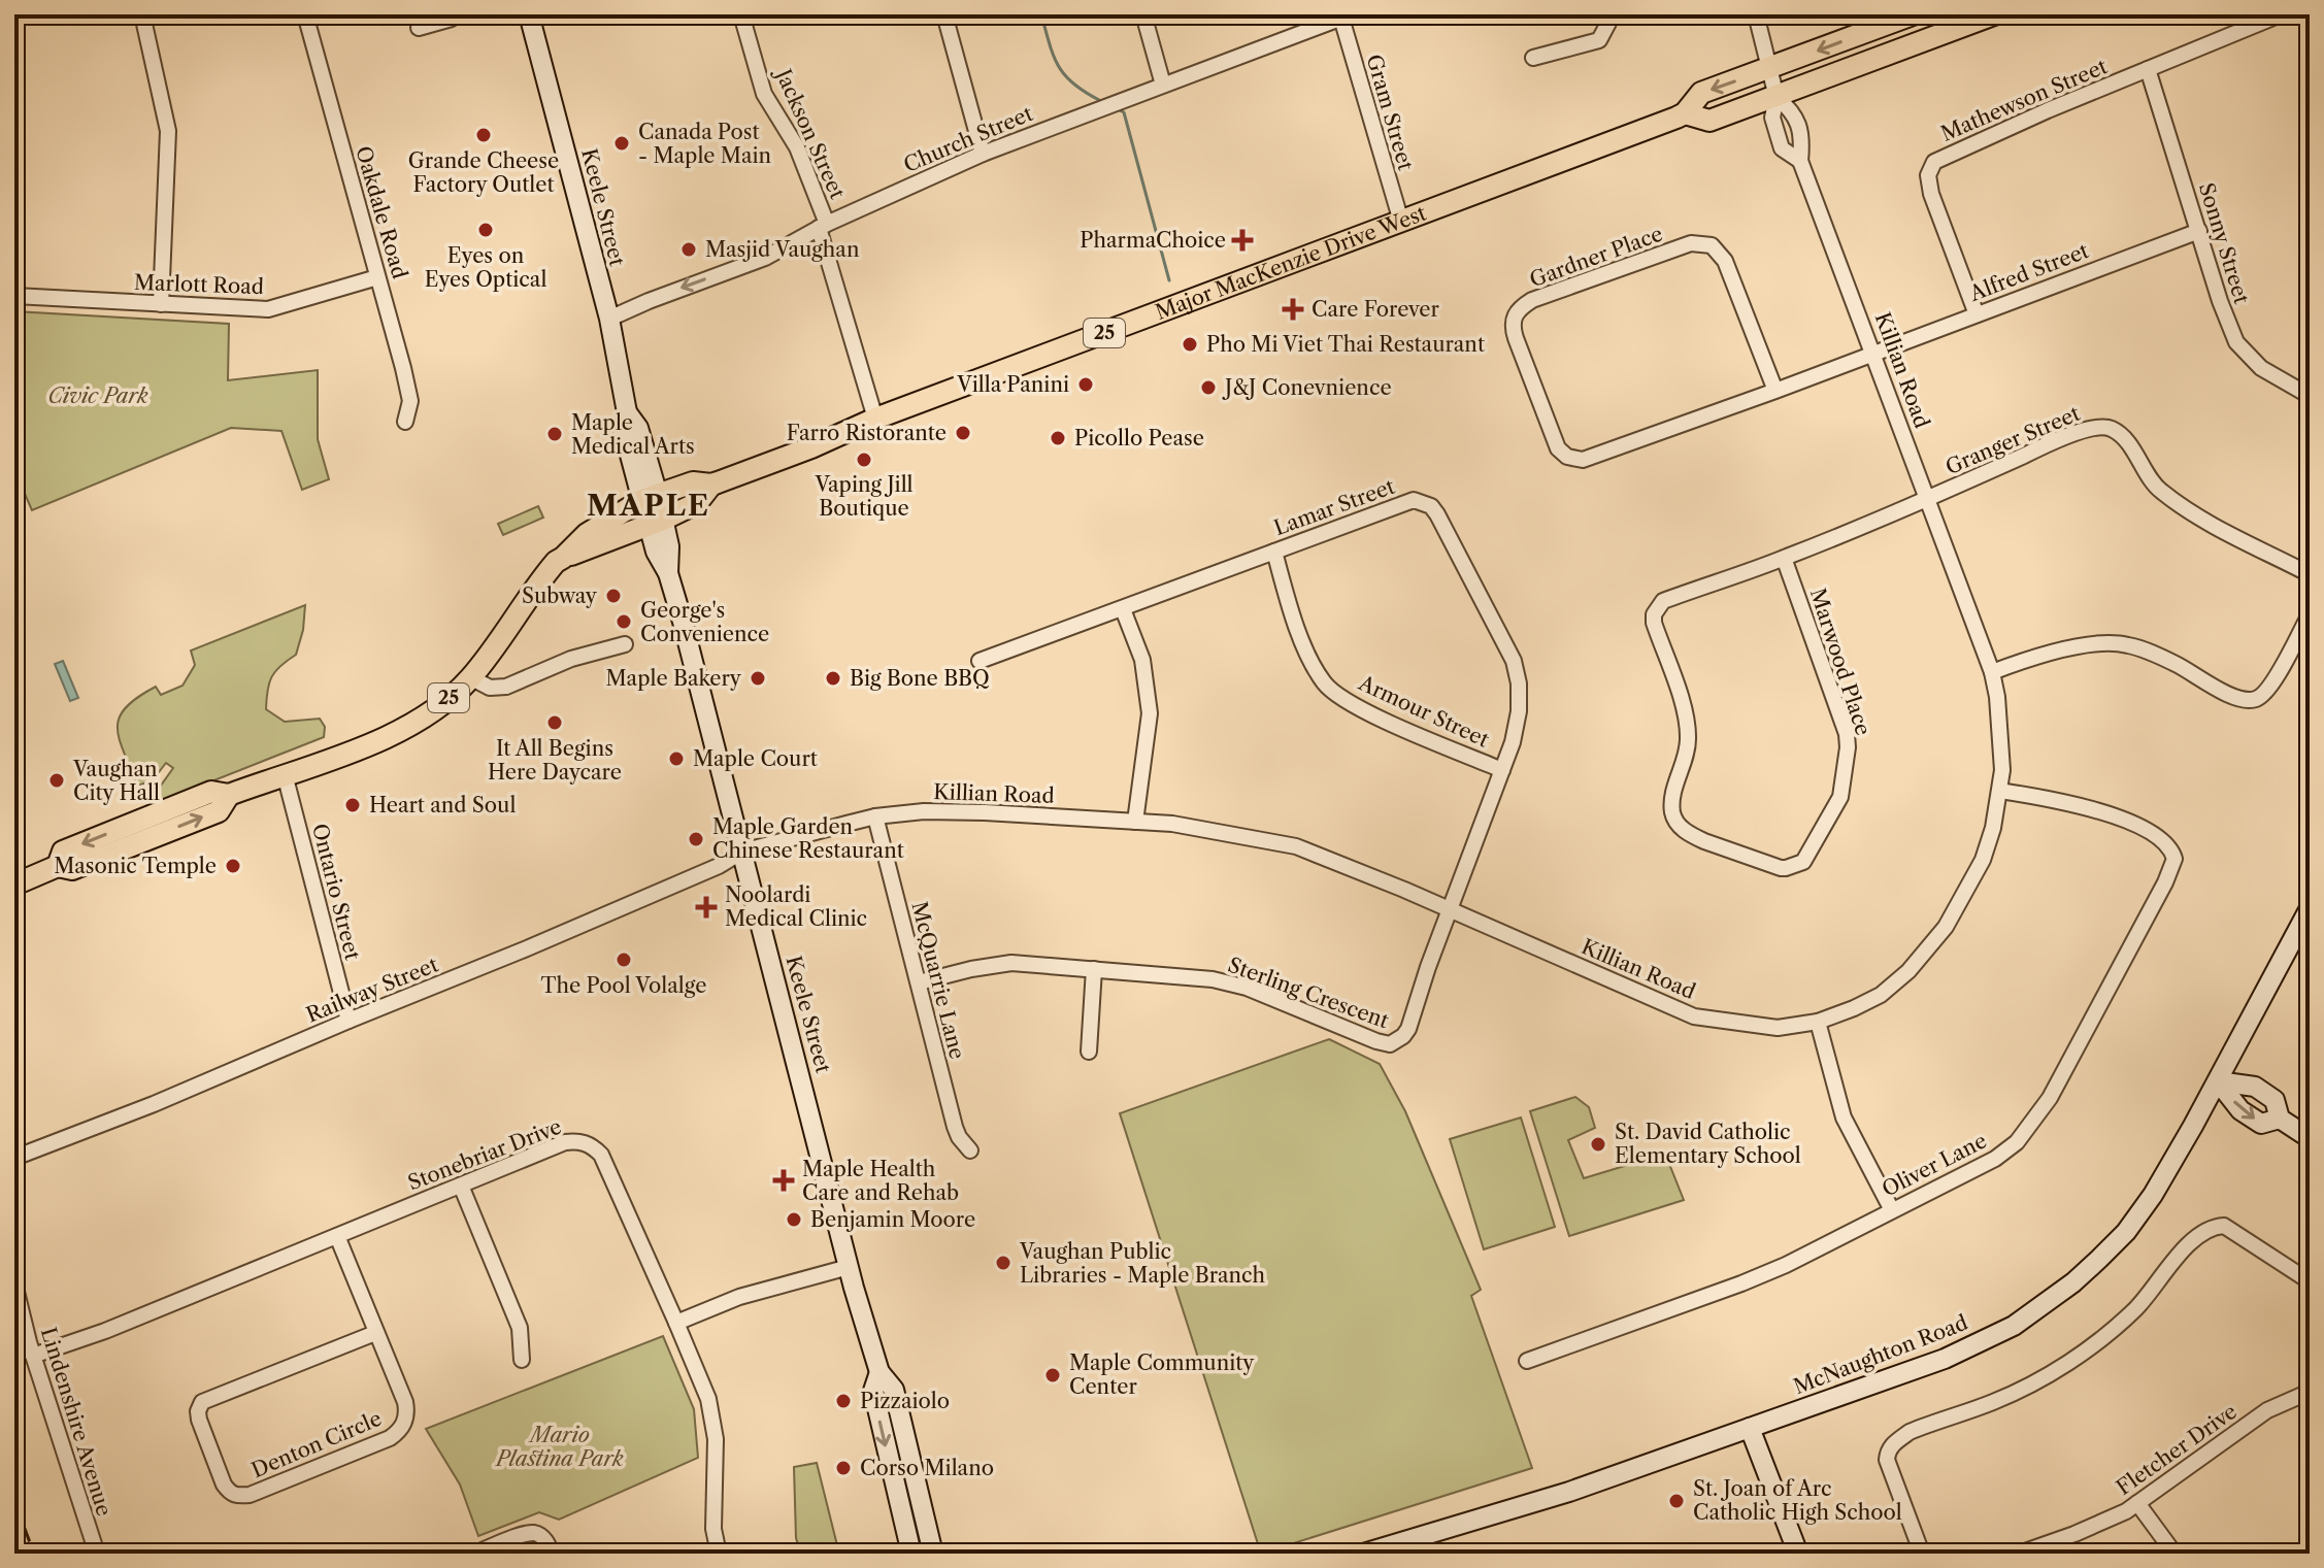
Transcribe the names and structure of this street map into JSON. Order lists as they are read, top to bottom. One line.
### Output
{"streets":{"main road":["Keele Street","Major MacKenzie Drive West","25","McNaughton Road"],"street":["Mathewson Street","Gram Street","Jackson Street","Church Street","Oakdale Road","Sonny Street","Gardner Place","Alfred Street","Marlott Road","Killian Road","Granger Street","Lamar Street","Marwood Place","Armour Street","Ontario Street","McQuarrie Lane","Railway Street","Sterling Crescent","Stonebriar Drive","Oliver Lane","Lindenshire Avenue","Denton Circle","Fletcher Drive"]},"crossings":[["Mathewson Street","Sonny Street"],["Mathewson Street","Alfred Street"],["Gram Street","Church Street"],["Gram Street","Major MacKenzie Drive West"],["Jackson Street","Church Street"],["Jackson Street","Major MacKenzie Drive West"],["Church Street","Keele Street"],["Keele Street","Major MacKenzie Drive West"],["Keele Street","Killian Road"],["Keele Street","Railway Street"],["Oakdale Road","Marlott Road"],["Sonny Street","Alfred Street"],["Gardner Place","Alfred Street"],["Gardner Place","Killian Road"],["Major MacKenzie Drive West","Killian Road"],["Major MacKenzie Drive West","Ontario Street"],["Alfred Street","Killian Road"],["Killian Road","Granger Street"],["Killian Road","Lamar Street"],["Killian Road","Marwood Place"],["Killian Road","McQuarrie Lane"],["Killian Road","Railway Street"],["Killian Road","Sterling Crescent"],["Killian Road","Oliver Lane"],["Granger Street","Marwood Place"],["Lamar Street","Armour Street"],["Lamar Street","Sterling Crescent"],["Ontario Street","Railway Street"],["McQuarrie Lane","Sterling Crescent"],["Stonebriar Drive","Lindenshire Avenue"],["Stonebriar Drive","Denton Circle"]],"districts":["MAPLE"],"parks":["Civic Park","Mario Plastina Park"],"places":{"other":["Grande Cheese Factory Outlet","Canada Post - Maple Main","Eyes on Eyes Optical","Masjid Vaughan","Pho Mi Viet Thai Restaurant","Villa Panini","J&J Conevnience","Farro Ristorante","Maple Medical Arts","Picollo Pease","Vaping Jill Boutique","Subway","George's Convenience","Maple Bakery","Big Bone BBQ","It All Begins Here Daycare","Maple Court","Vaughan City Hall","Heart and Soul","Maple Garden Chinese Restaurant","Masonic Temple","The Pool Volalge","St. David Catholic Elementary School","Benjamin Moore","Vaughan Public Libraries - Maple Branch","Maple Community Center","Pizzaiolo","Corso Milano","St. Joan of Arc Catholic High School"],"health":["PharmaChoice","Care Forever","Noolardi Medical Clinic","Maple Health Care and Rehab"]}}
